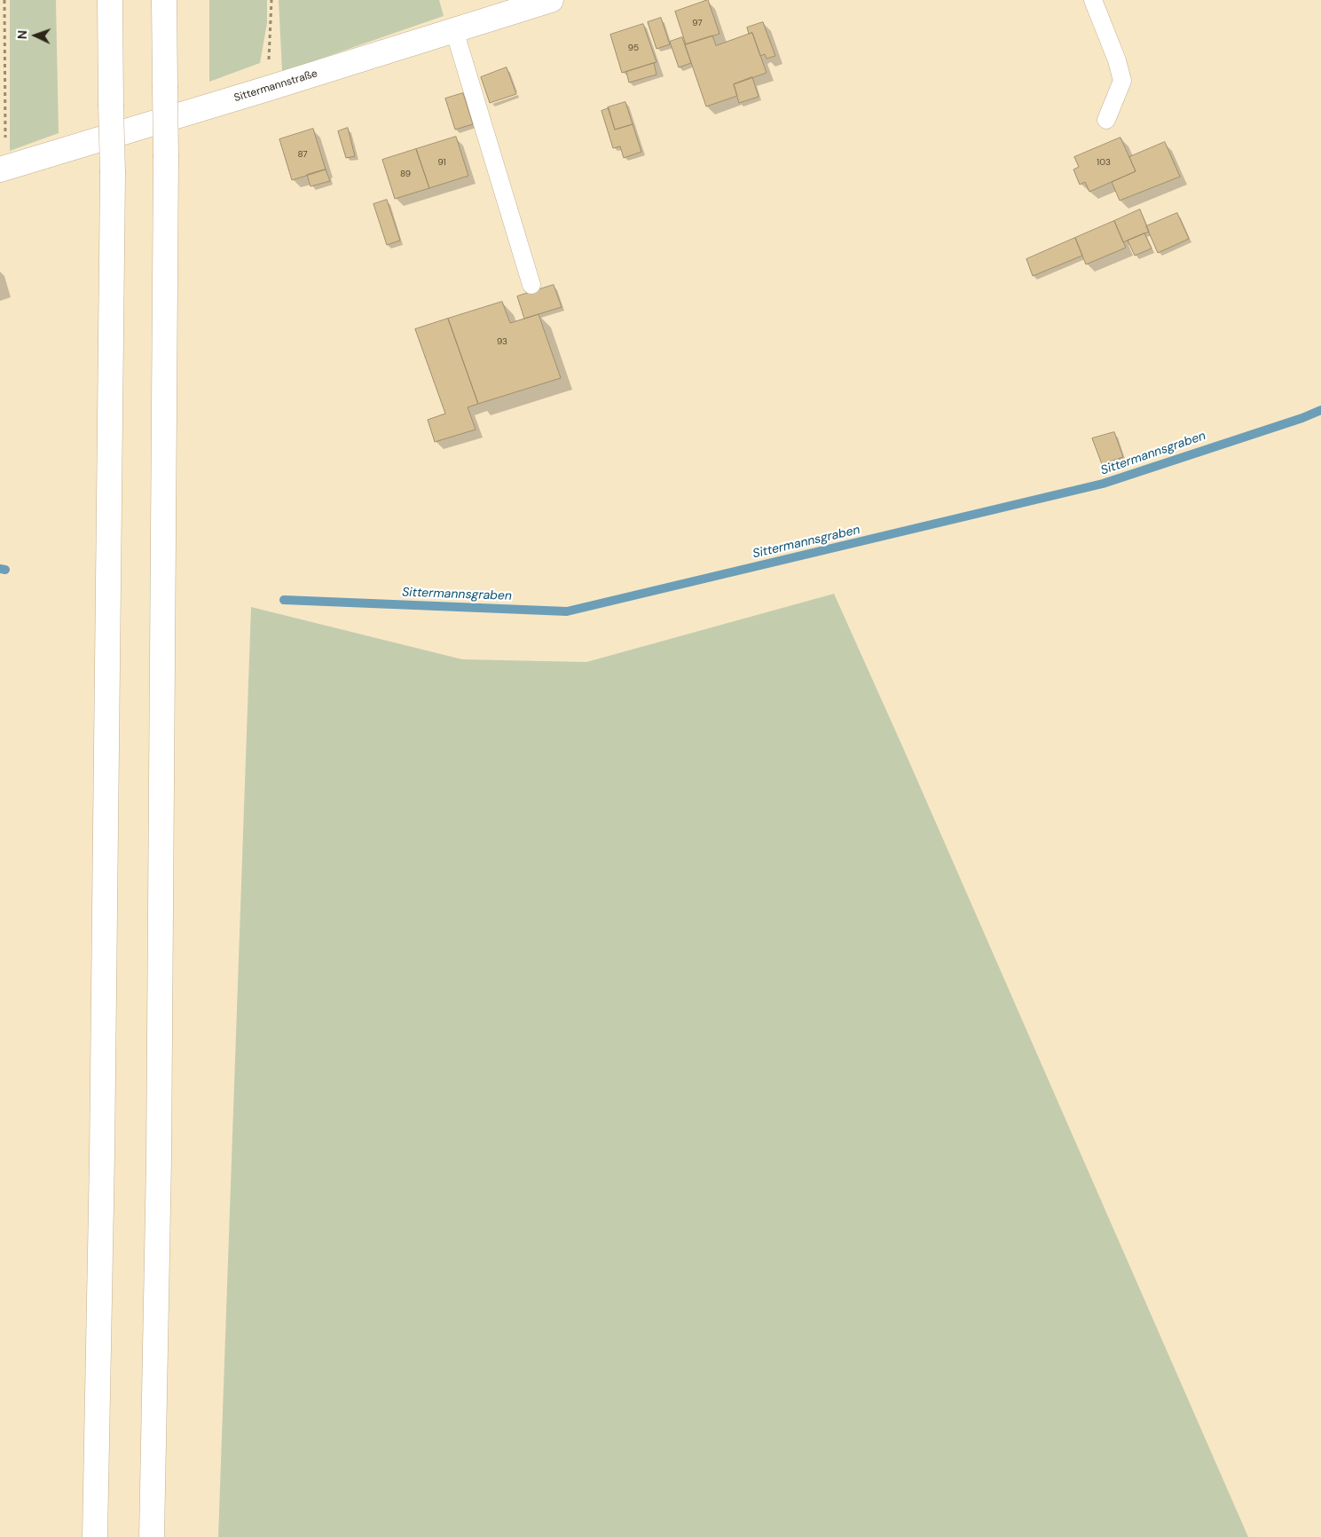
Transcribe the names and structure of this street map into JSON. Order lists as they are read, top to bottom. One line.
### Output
{"streets":{"main road":["Sittermannstraße"]},"water":["Sittermannsgraben"],"house_numbers":["97","95","87","91","103","89","93"],"north":"left"}
